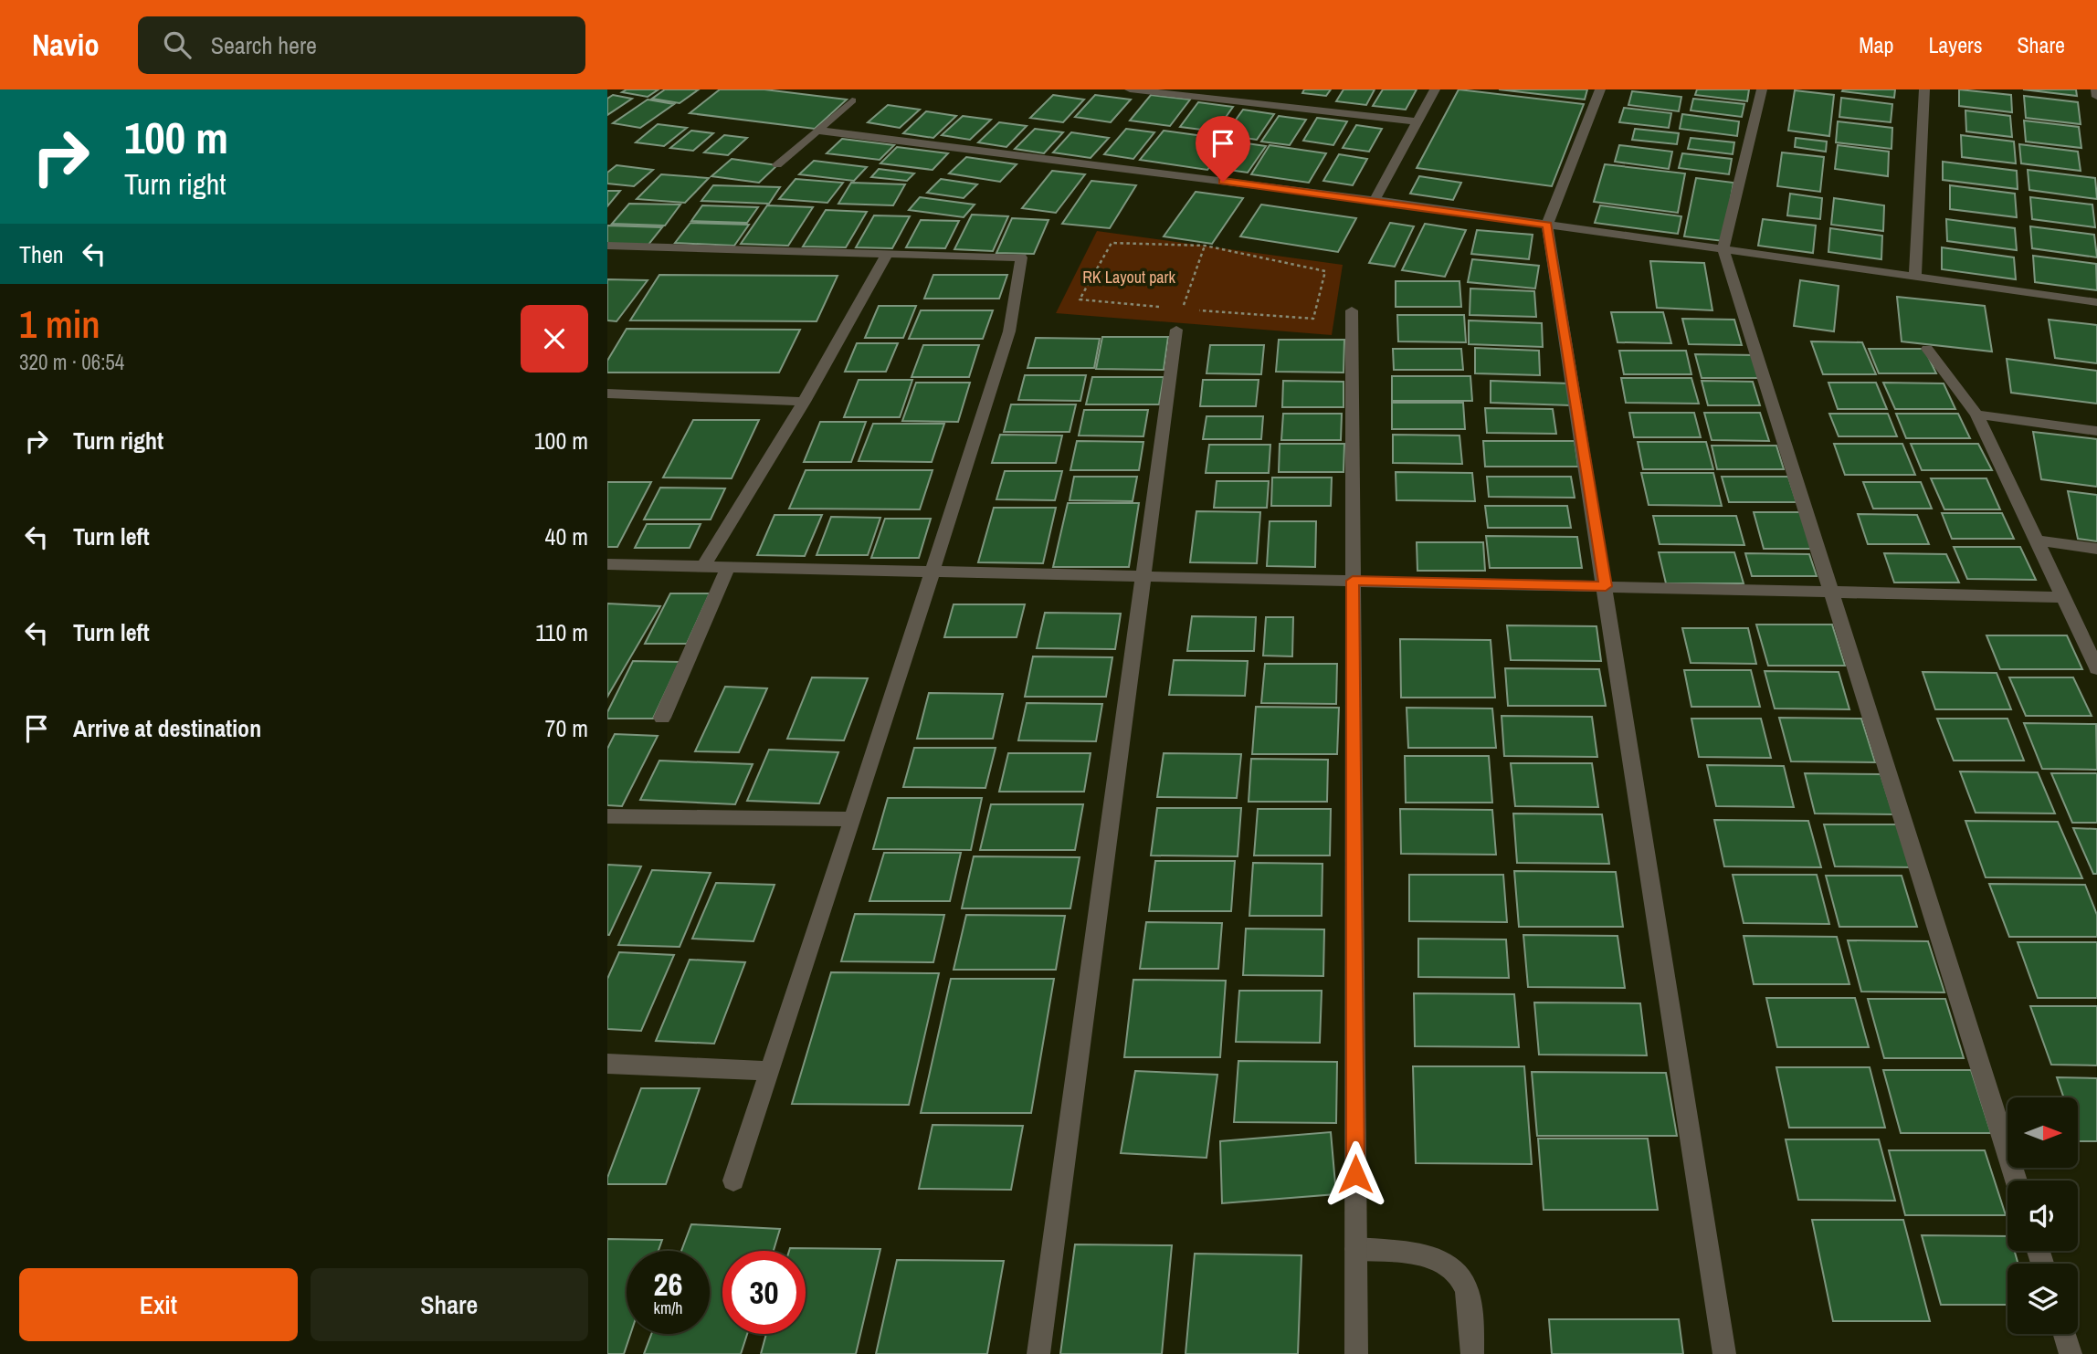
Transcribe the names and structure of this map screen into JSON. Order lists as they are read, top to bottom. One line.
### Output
{"parks":["RK Layout park"],"north":"right","page":{"header":"Navio","search":"Search here","nav":["Map","Layers","Share"],"turn":["100 m","Turn right"],"then":"Then","heading":["1 min","320 m · 06:54"],"list":[{"name":"Turn right","value":"100 m"},{"name":"Turn left","value":"40 m"},{"name":"Turn left","value":"110 m"},{"name":"Arrive at destination","value":"70 m"}],"speed":"26 km/h","limit":"30","buttons":["Exit","Share"]}}
